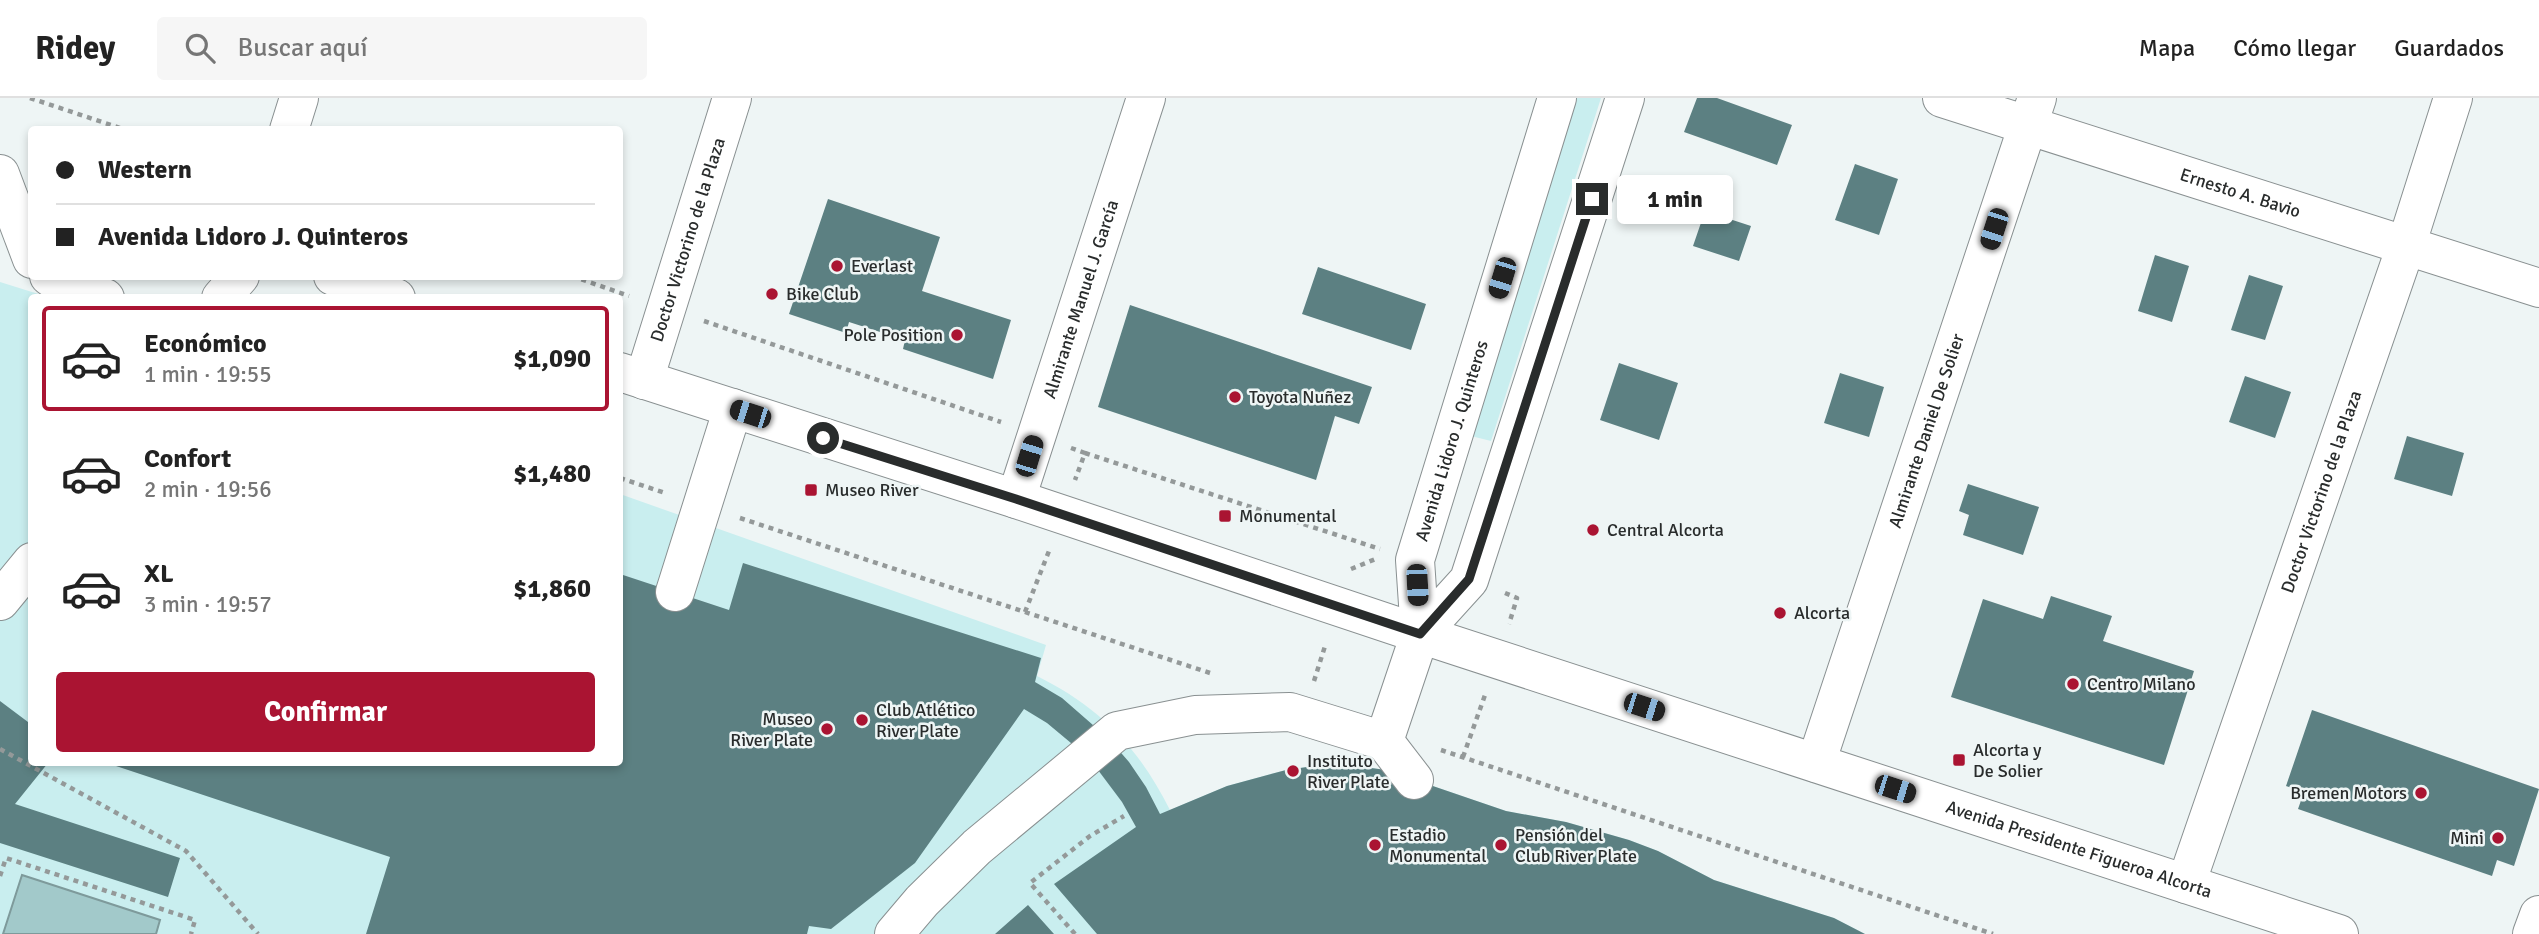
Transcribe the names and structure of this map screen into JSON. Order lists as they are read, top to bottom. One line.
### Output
{"streets":{"street":["Ernesto A. Bavio","Doctor Victorino de la Plaza","Almirante Manuel J. García","Almirante Daniel De Solier","Avenida Lidoro J. Quinteros","Avenida Presidente Figueroa Alcorta"]},"crossings":[["Ernesto A. Bavio","Doctor Victorino de la Plaza"],["Ernesto A. Bavio","Almirante Daniel De Solier"],["Doctor Victorino de la Plaza","Avenida Presidente Figueroa Alcorta"],["Almirante Manuel J. García","Avenida Presidente Figueroa Alcorta"],["Almirante Daniel De Solier","Avenida Presidente Figueroa Alcorta"],["Avenida Lidoro J. Quinteros","Avenida Presidente Figueroa Alcorta"]],"places":{"other":["Everlast","Bike Club","Pole Position","Toyota Nuñez","Central Alcorta","Alcorta","Centro Milano","Club Atlético River Plate","Museo River Plate","Instituto River Plate","Bremen Motors","Mini","Estadio Monumental","Pensión del Club River Plate"],"transit":["Museo River","Monumental","Alcorta y De Solier"]},"page":{"header":"Ridey","search":"Buscar aquí","nav":["Mapa","Cómo llegar","Guardados"],"banner":["Western","Avenida Lidoro J. Quinteros"],"bubble":"1 min","list":[{"name":"Económico","note":"1 min · 19:55","value":"$1,090"},{"name":"Confort","note":"2 min · 19:56","value":"$1,480"},{"name":"XL","note":"3 min · 19:57","value":"$1,860"}],"buttons":"Confirmar"}}
